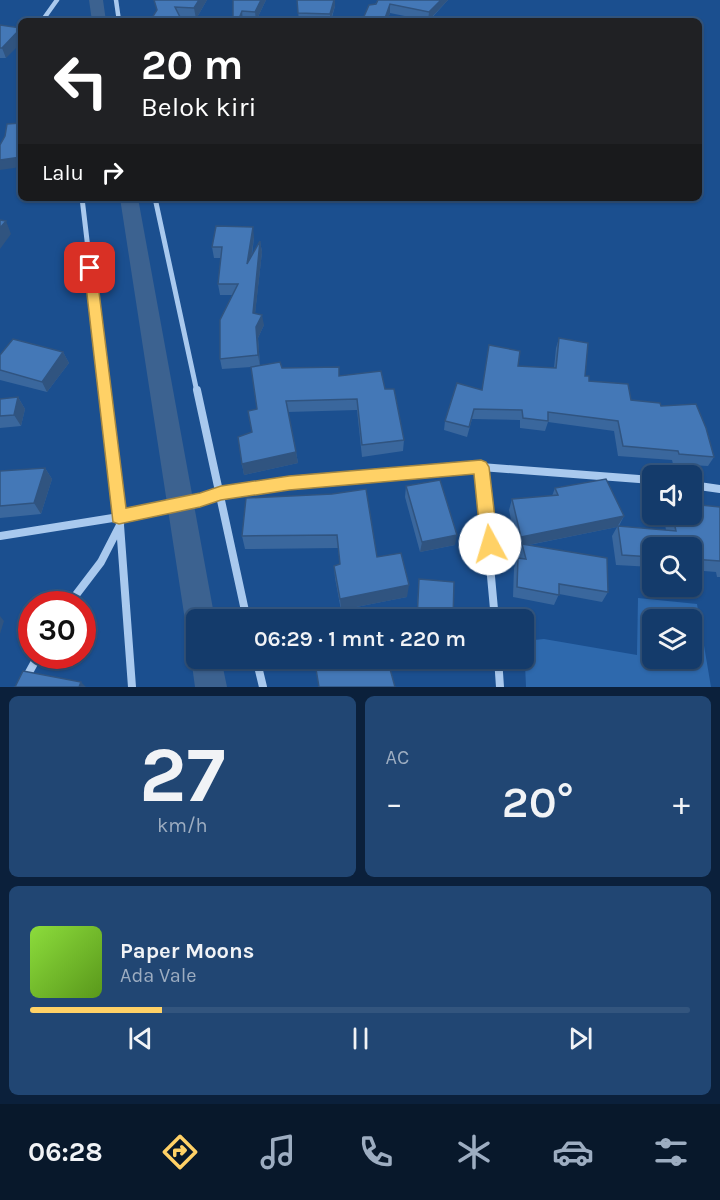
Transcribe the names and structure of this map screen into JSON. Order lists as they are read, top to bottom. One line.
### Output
{"page":{"turn":["20 m","Belok kiri"],"then":"Lalu","limit":"30","trip":"06:29 · 1 mnt · 220 m","tile":[["27","km/h"],"AC"],"heat":["−","20°","+"],"song":["Paper Moons","Ada Vale"],"tabs":"06:28"}}
